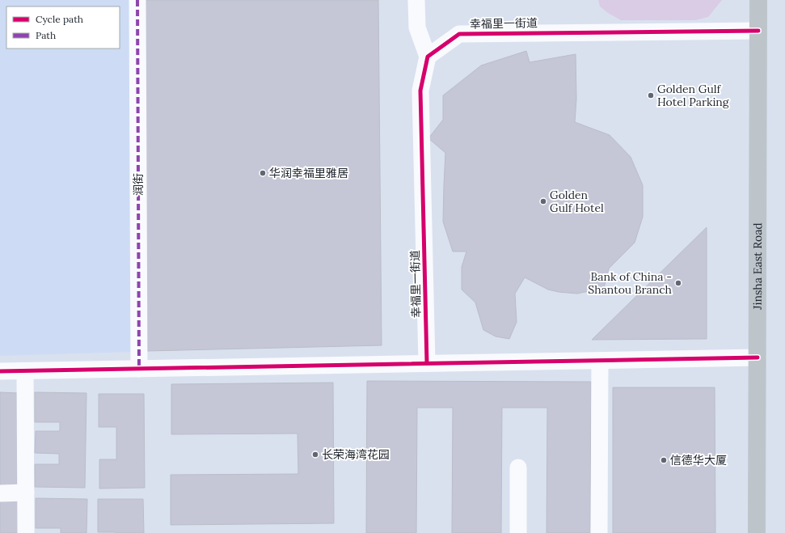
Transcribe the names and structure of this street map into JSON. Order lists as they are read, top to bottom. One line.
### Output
{"streets":{"main road":["Jinsha East Road"],"street":["幸福里一街道","润街"]},"crossings":[["幸福里一街道","Jinsha East Road"]],"places":["Golden Gulf Hotel Parking","华润幸福里雅居","Golden Gulf Hotel","Bank of China - Shantou Branch","长荣海湾花园","信德华大厦"],"legend":["Cycle path","Path"]}
